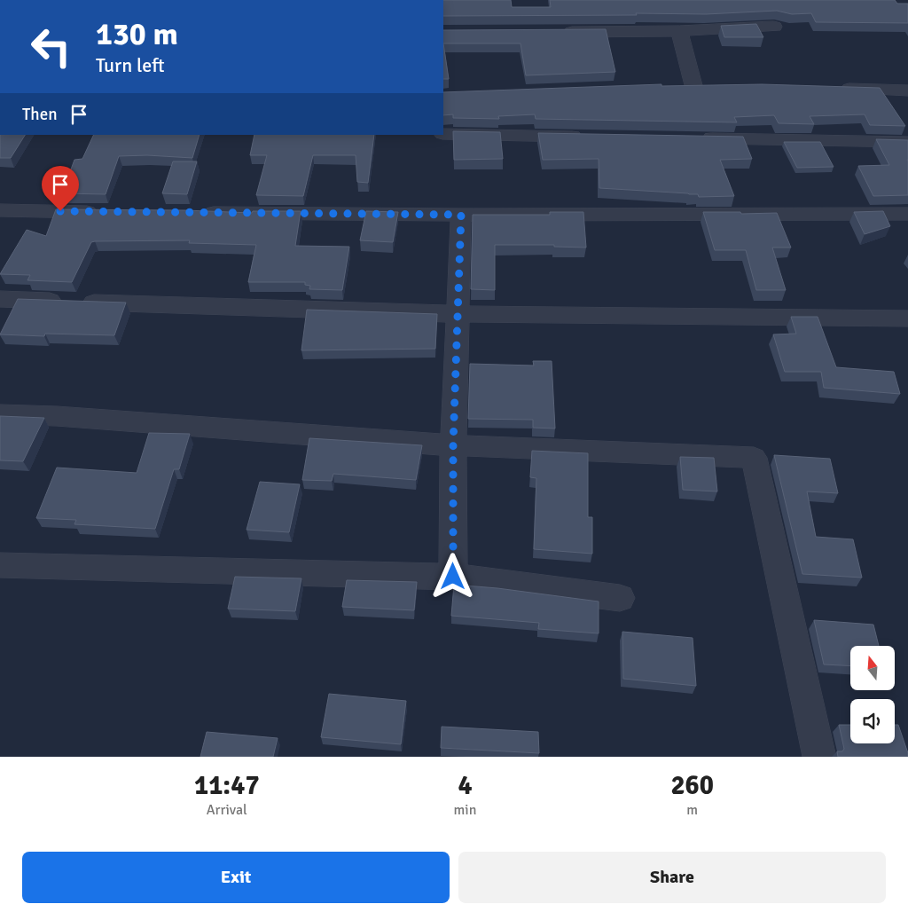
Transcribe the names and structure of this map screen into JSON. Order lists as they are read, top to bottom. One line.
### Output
{"north":"top","page":{"turn":["130 m","Turn left"],"then":"Then","eta":["11:47","Arrival","4","min","260","m"],"buttons":["Exit","Share"]}}
